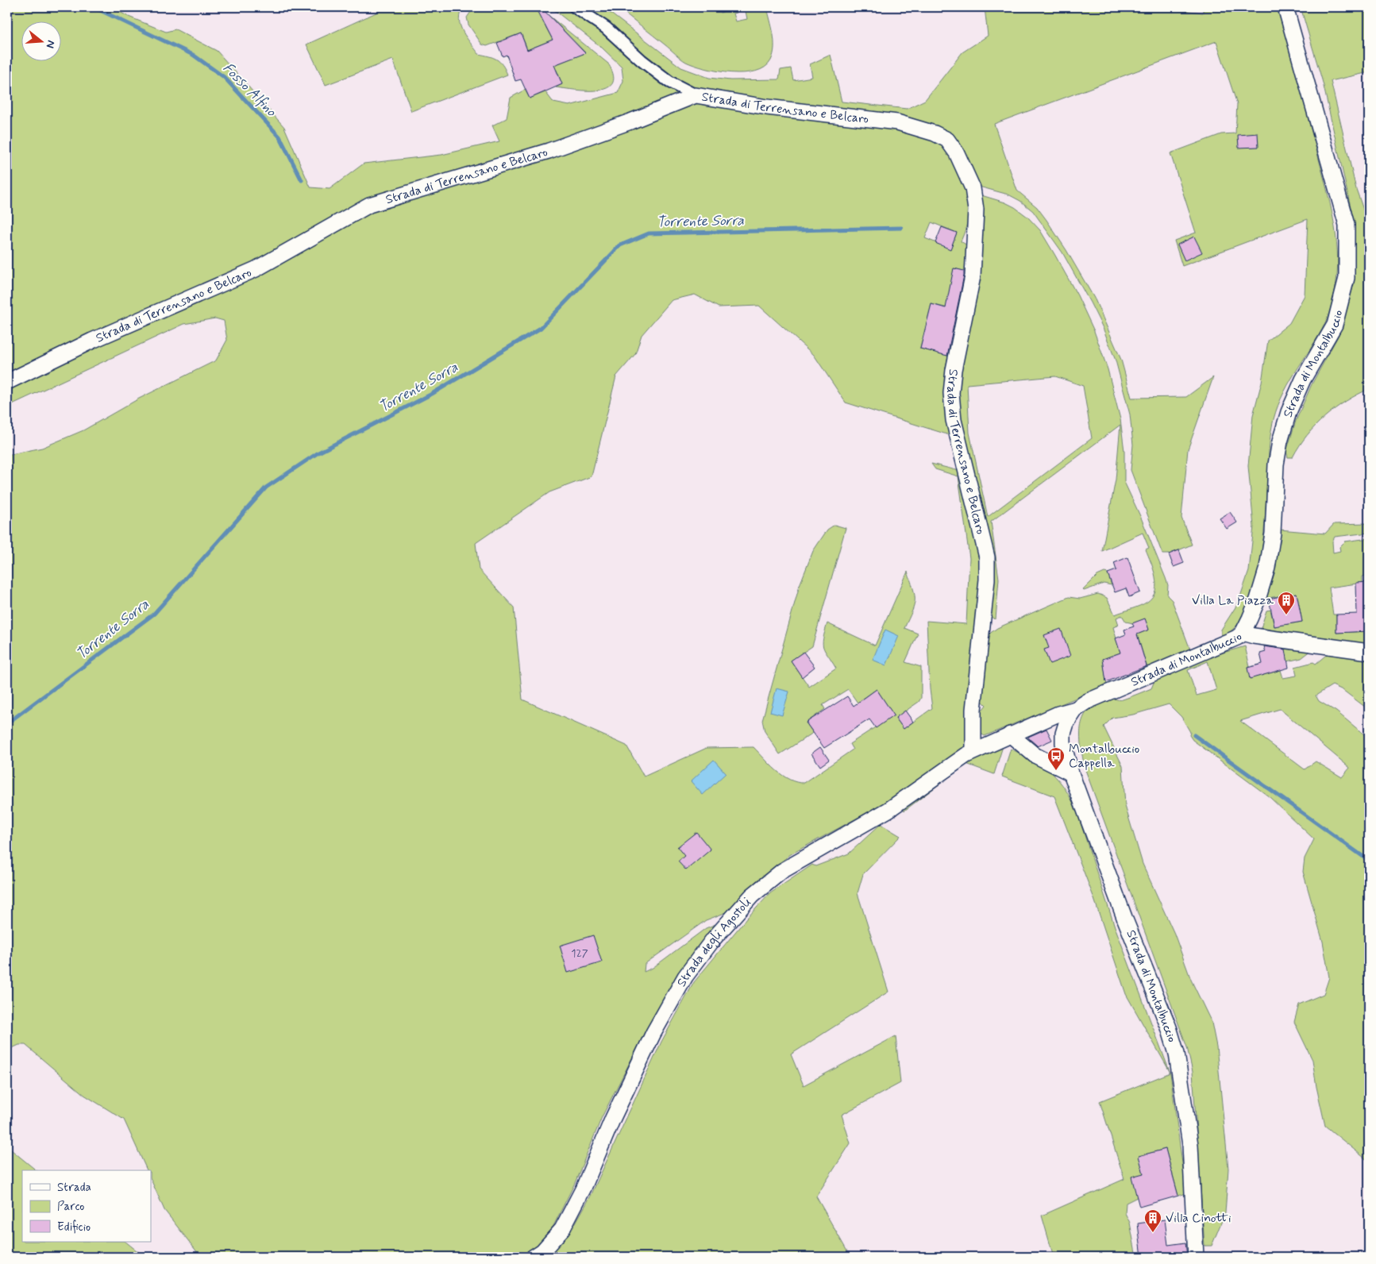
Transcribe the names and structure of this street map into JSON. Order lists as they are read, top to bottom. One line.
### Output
{"streets":{"street":["Strada di Terrensano e Belcaro","Strada di Montalbuccio","Strada degli Agostoli"]},"crossings":[["Strada di Terrensano e Belcaro","Strada degli Agostoli"],["Strada di Montalbuccio","Strada degli Agostoli"]],"water":["Fosso Alfino","Torrente Sorra"],"places":{"building":["Villa La Piazza","Villa Cinotti"],"bus stop":["Montalbuccio Cappella"]},"house_numbers":["127"],"legend":["Strada","Parco","Edificio"],"north":"right"}
